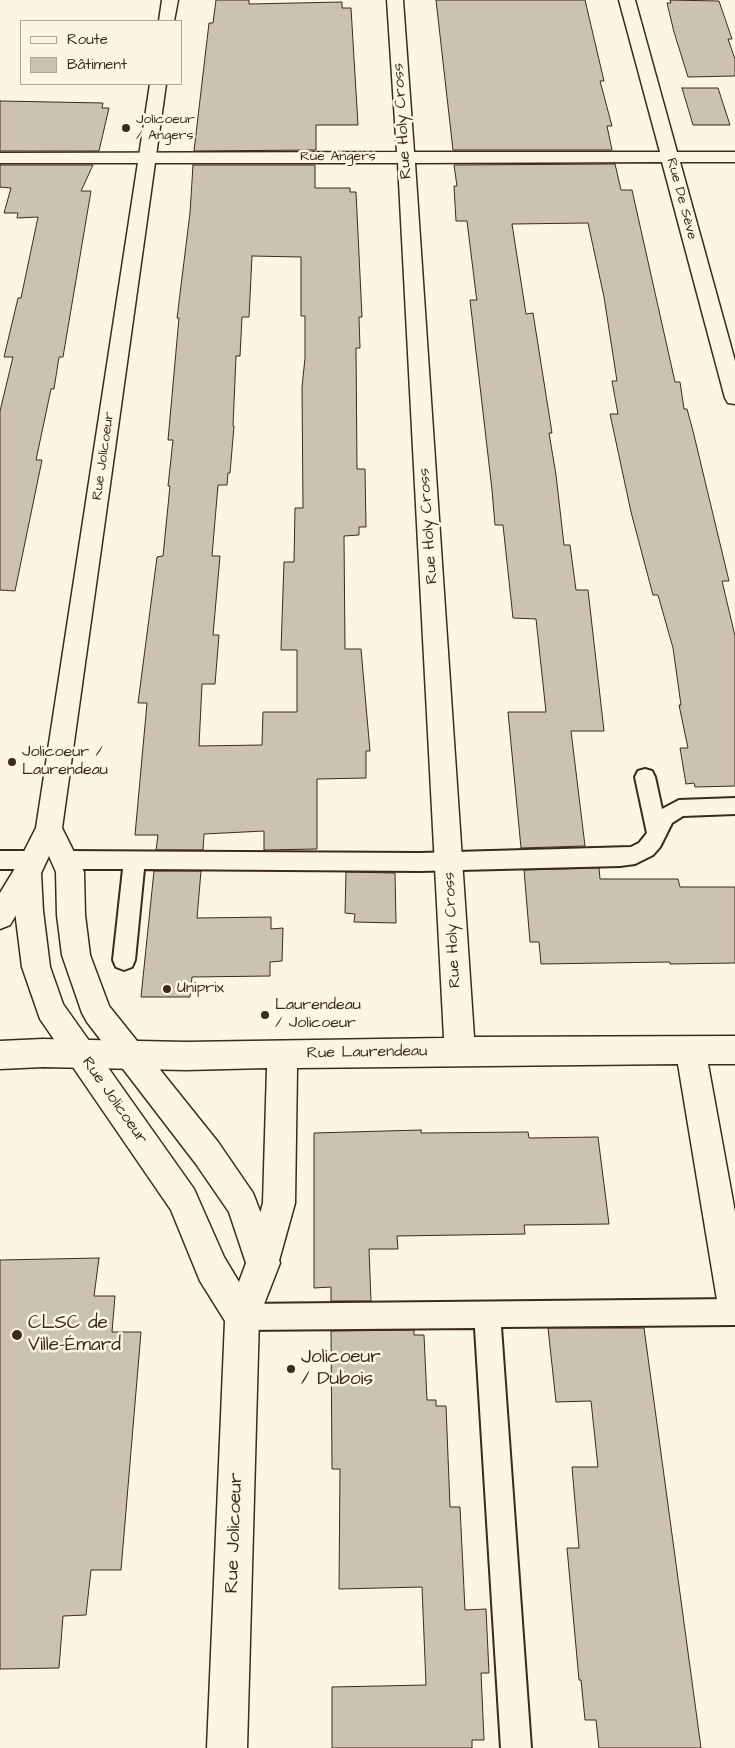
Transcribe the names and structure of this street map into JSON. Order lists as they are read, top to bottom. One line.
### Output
{"streets":{"street":["Rue Holy Cross","Rue Angers","Rue De Sève","Rue Jolicoeur","Rue Laurendeau"]},"crossings":[["Rue Holy Cross","Rue Angers"],["Rue Holy Cross","Rue Laurendeau"],["Rue Angers","Rue De Sève"],["Rue Angers","Rue Jolicoeur"],["Rue Jolicoeur","Rue Laurendeau"]],"places":["Jolicoeur / Angers","Jolicoeur / Laurendeau","Uniprix","Laurendeau / Jolicoeur","CLSC de Ville-Émard","Jolicoeur / Dubois"],"legend":["Route","Bâtiment"]}
